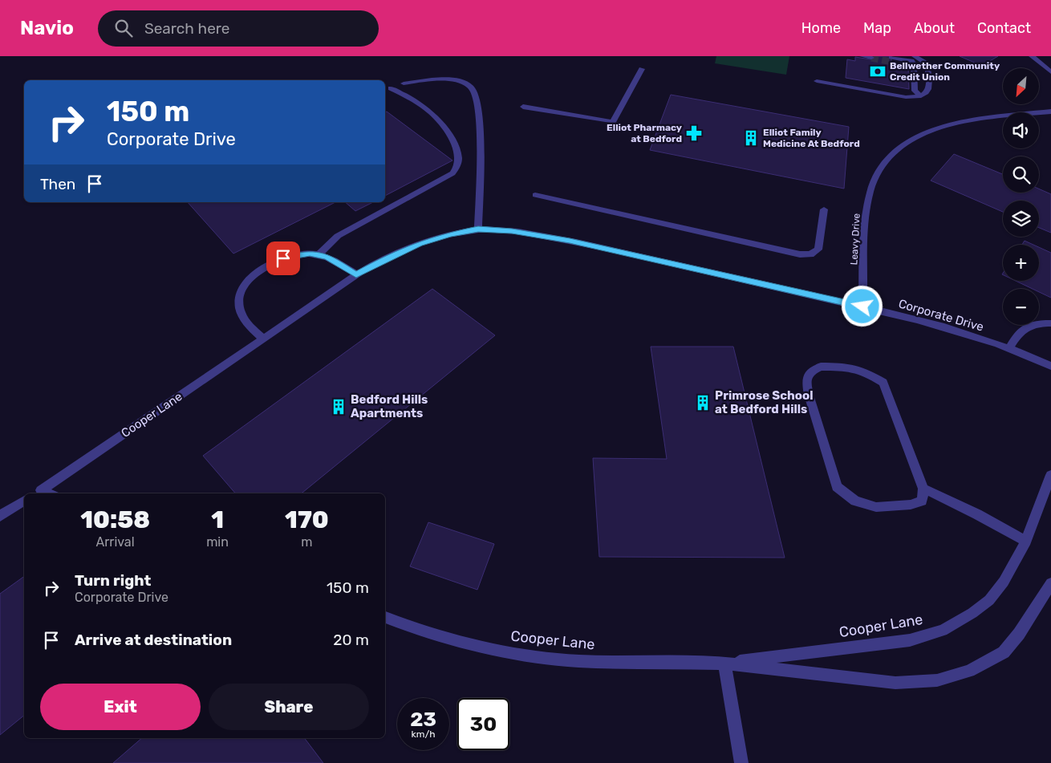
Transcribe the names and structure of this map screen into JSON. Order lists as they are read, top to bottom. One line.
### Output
{"streets":{"street":["Leavy Drive","Corporate Drive","Cooper Lane"]},"crossings":[["Leavy Drive","Corporate Drive"],["Corporate Drive","Cooper Lane"]],"places":{"bank":["Bellwether Community Credit Union"],"pharmacy":["Elliot Pharmacy at Bedford"],"building":["Elliot Family Medicine At Bedford","Primrose School at Bedford Hills","Bedford Hills Apartments"]},"north":"bottom left","page":{"header":"Navio","search":"Search here","nav":["Home","Map","About","Contact"],"map_buttons":["+","−"],"turn":["150 m","Corporate Drive"],"then":"Then","eta":["10:58","Arrival","1","min","170","m"],"list":[{"name":"Turn right","note":"Corporate Drive","value":"150 m"},{"name":"Arrive at destination","value":"20 m"}],"buttons":["Exit","Share"],"speed":"23 km/h","limit":"30"}}
